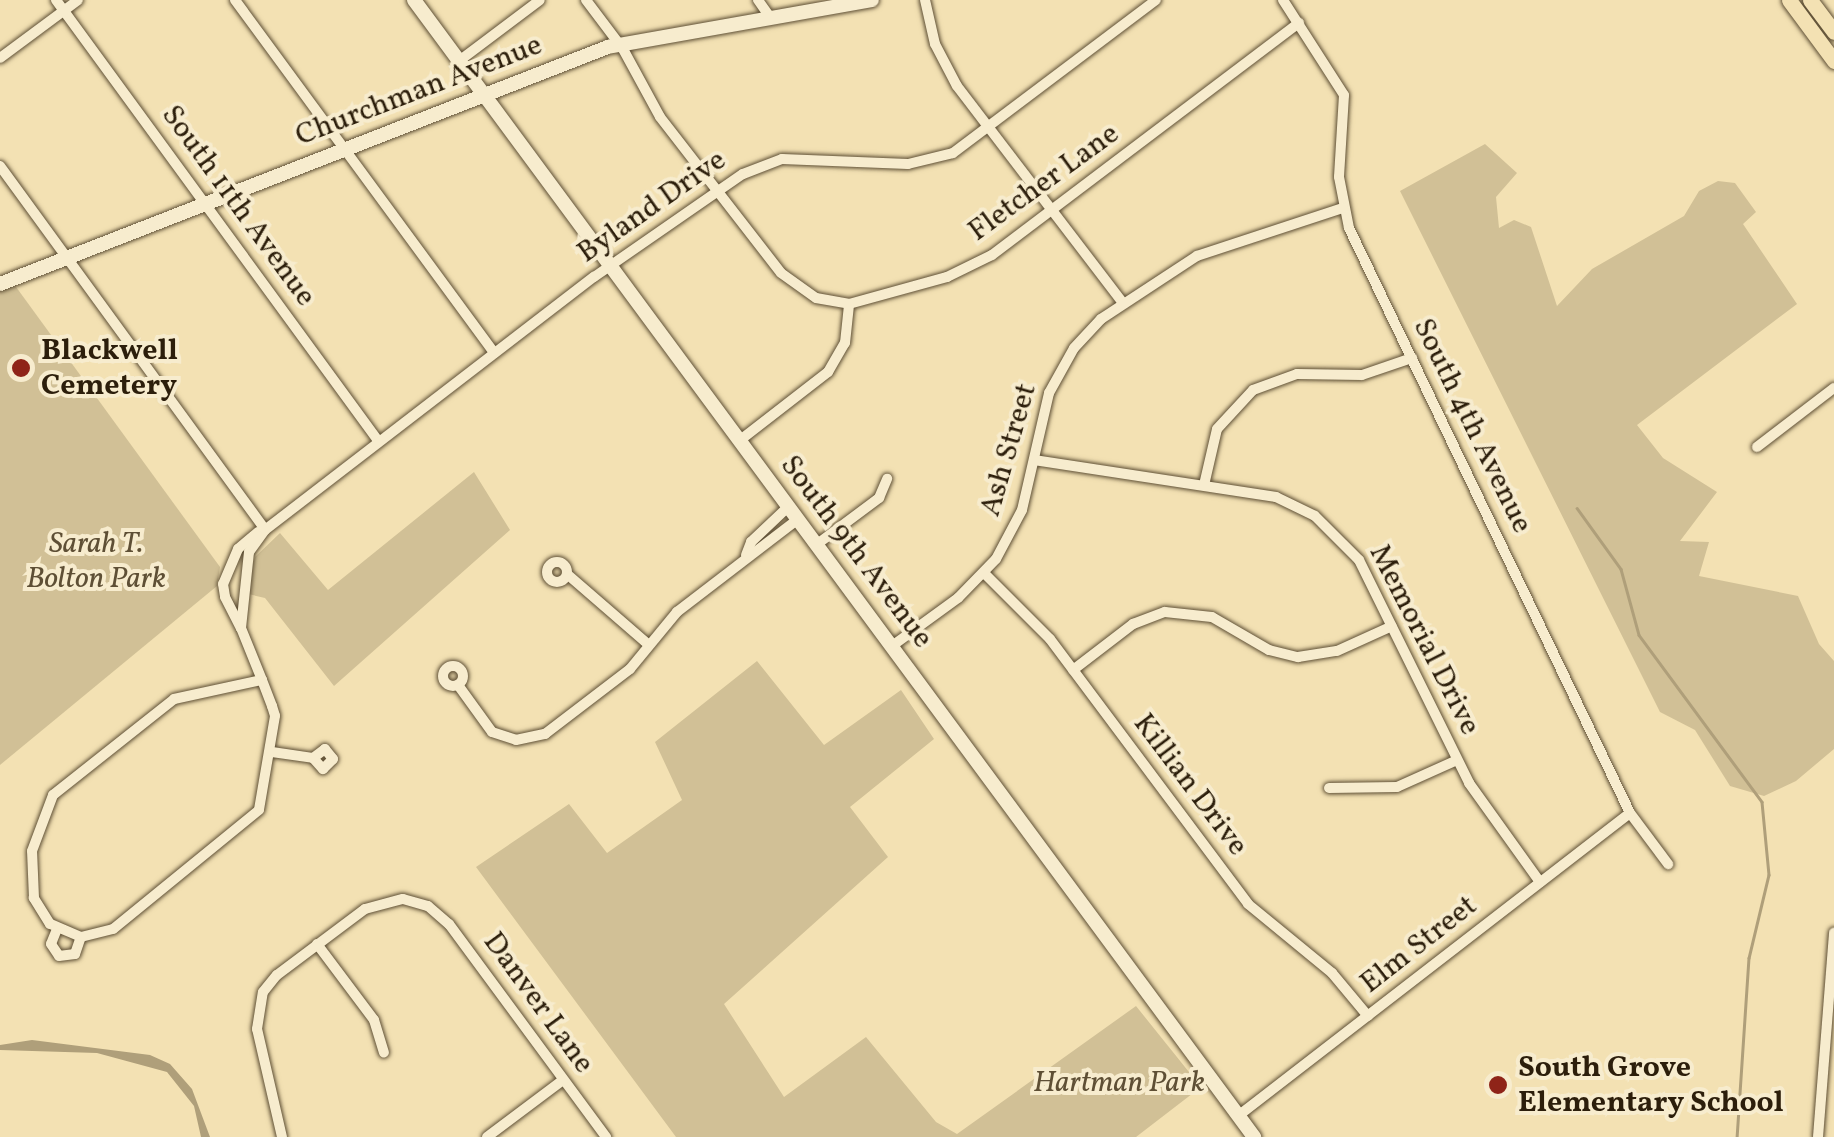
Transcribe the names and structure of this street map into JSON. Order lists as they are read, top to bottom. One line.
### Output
{"streets":{"street":["Churchman Avenue","Fletcher Lane","South 11th Avenue","Byland Drive","South 4th Avenue","Ash Street","South 9th Avenue","Memorial Drive","Killian Drive","Elm Street","Danver Lane"]},"crossings":[["Churchman Avenue","South 11th Avenue"],["Churchman Avenue","South 9th Avenue"],["Fletcher Lane","South 4th Avenue"],["South 11th Avenue","Byland Drive"],["Byland Drive","South 9th Avenue"],["South 4th Avenue","Ash Street"],["South 4th Avenue","Elm Street"],["Ash Street","South 9th Avenue"],["Ash Street","Memorial Drive"],["Ash Street","Killian Drive"],["South 9th Avenue","Elm Street"],["Memorial Drive","Elm Street"],["Killian Drive","Elm Street"]],"parks":["Sarah T. Bolton Park","Hartman Park"],"places":["Blackwell Cemetery","South Grove Elementary School"]}
